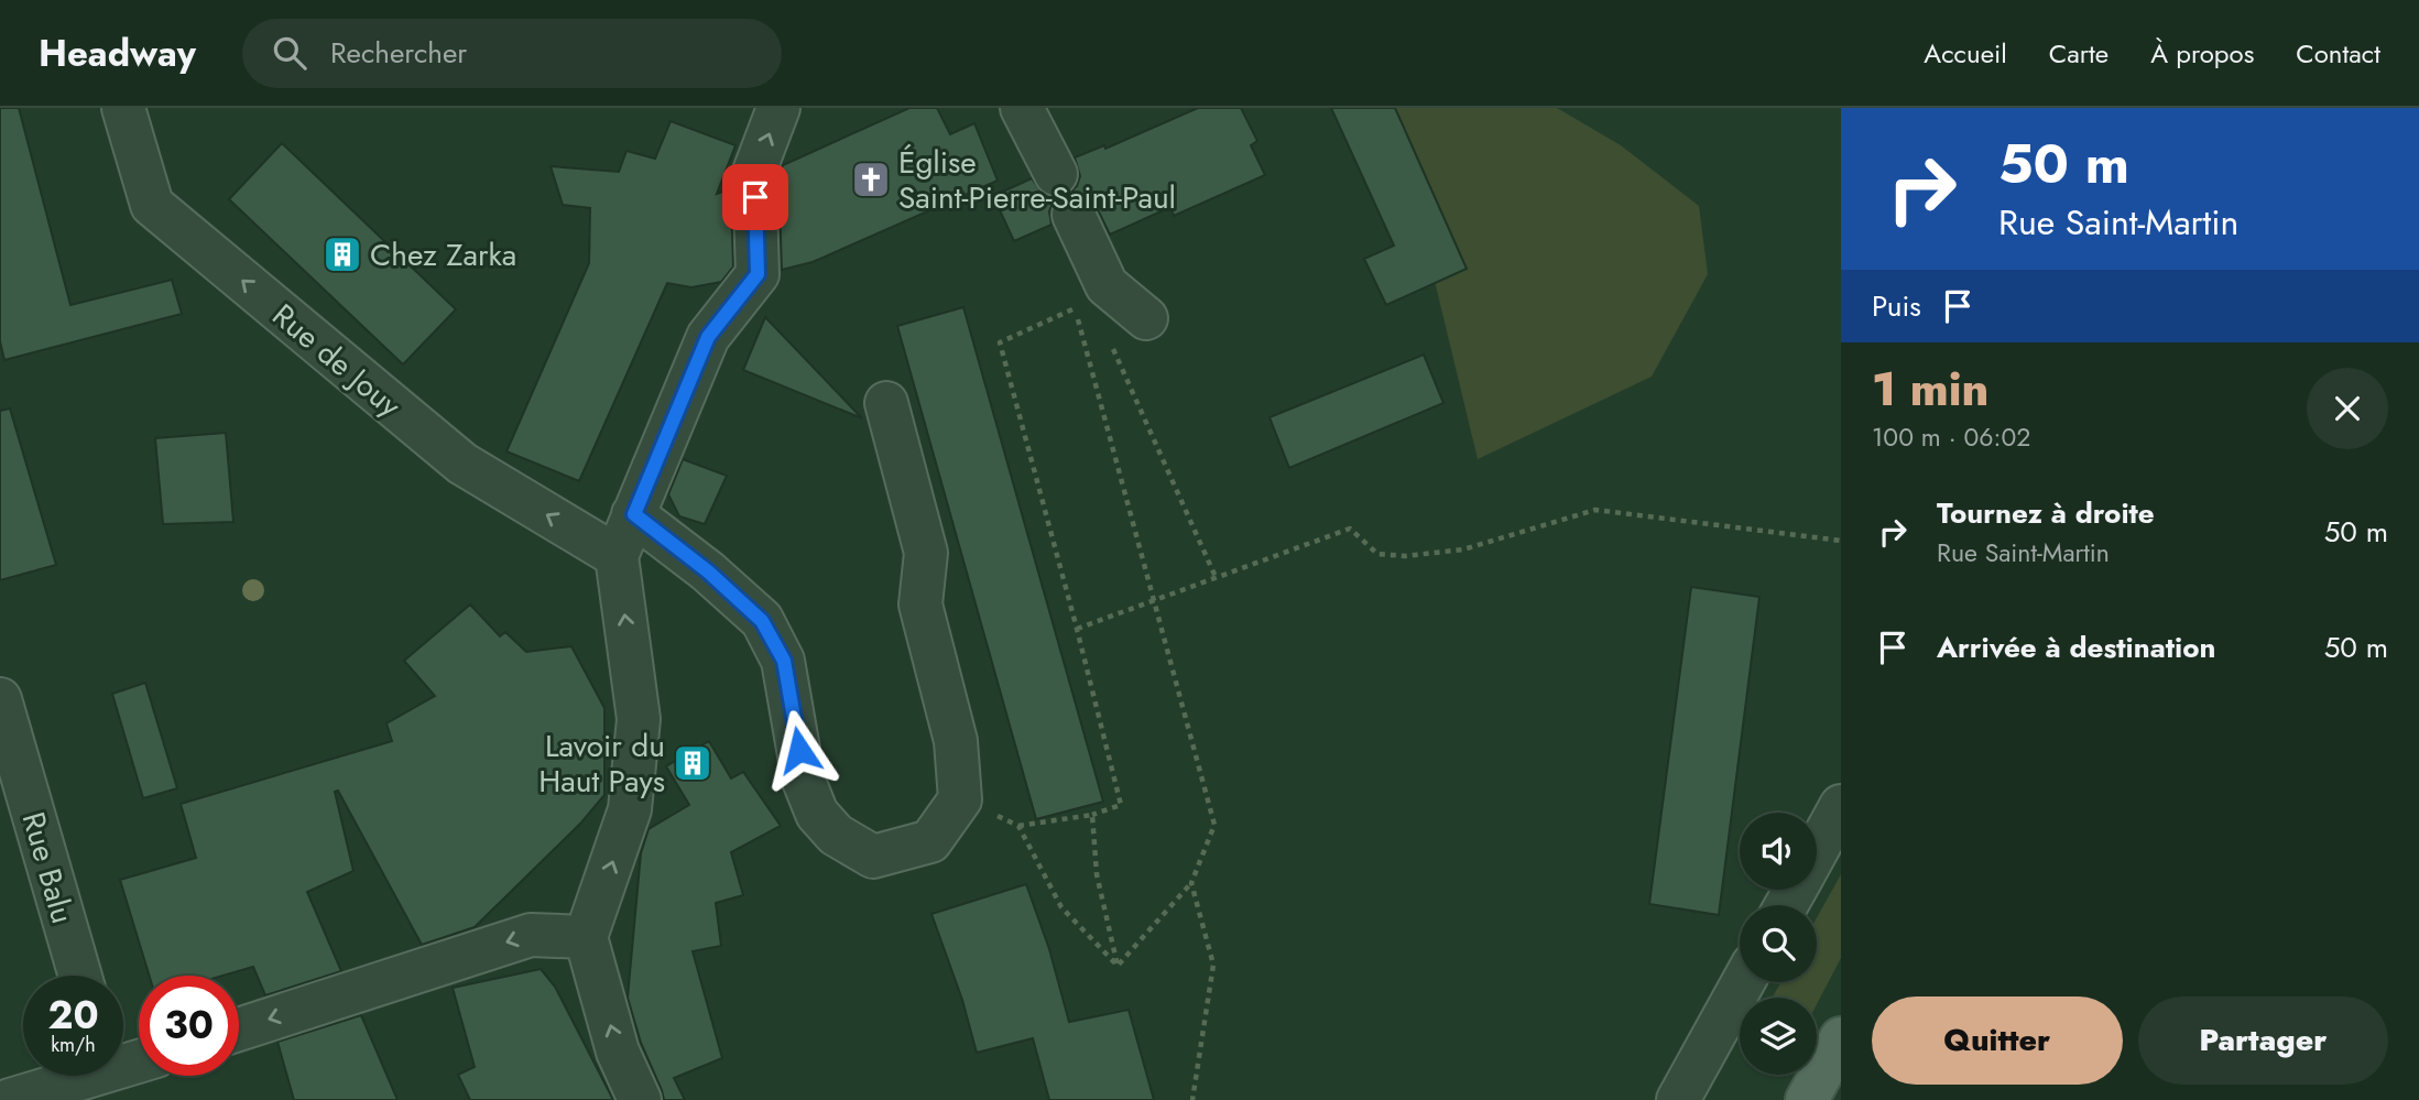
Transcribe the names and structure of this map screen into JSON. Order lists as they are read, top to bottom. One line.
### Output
{"streets":{"street":["Rue de Jouy","Rue Balu"]},"one_way":["Rue de Jouy"],"places":{"church":["Église Saint-Pierre-Saint-Paul"],"building":["Chez Zarka","Lavoir du Haut Pays"]},"page":{"header":"Headway","search":"Rechercher","nav":["Accueil","Carte","À propos","Contact"],"turn":["50 m","Rue Saint-Martin"],"then":"Puis","heading":["1 min","100 m · 06:02"],"list":[{"name":"Tournez à droite","note":"Rue Saint-Martin","value":"50 m"},{"name":"Arrivée à destination","value":"50 m"}],"speed":"20 km/h","limit":"30","buttons":["Quitter","Partager"]}}
